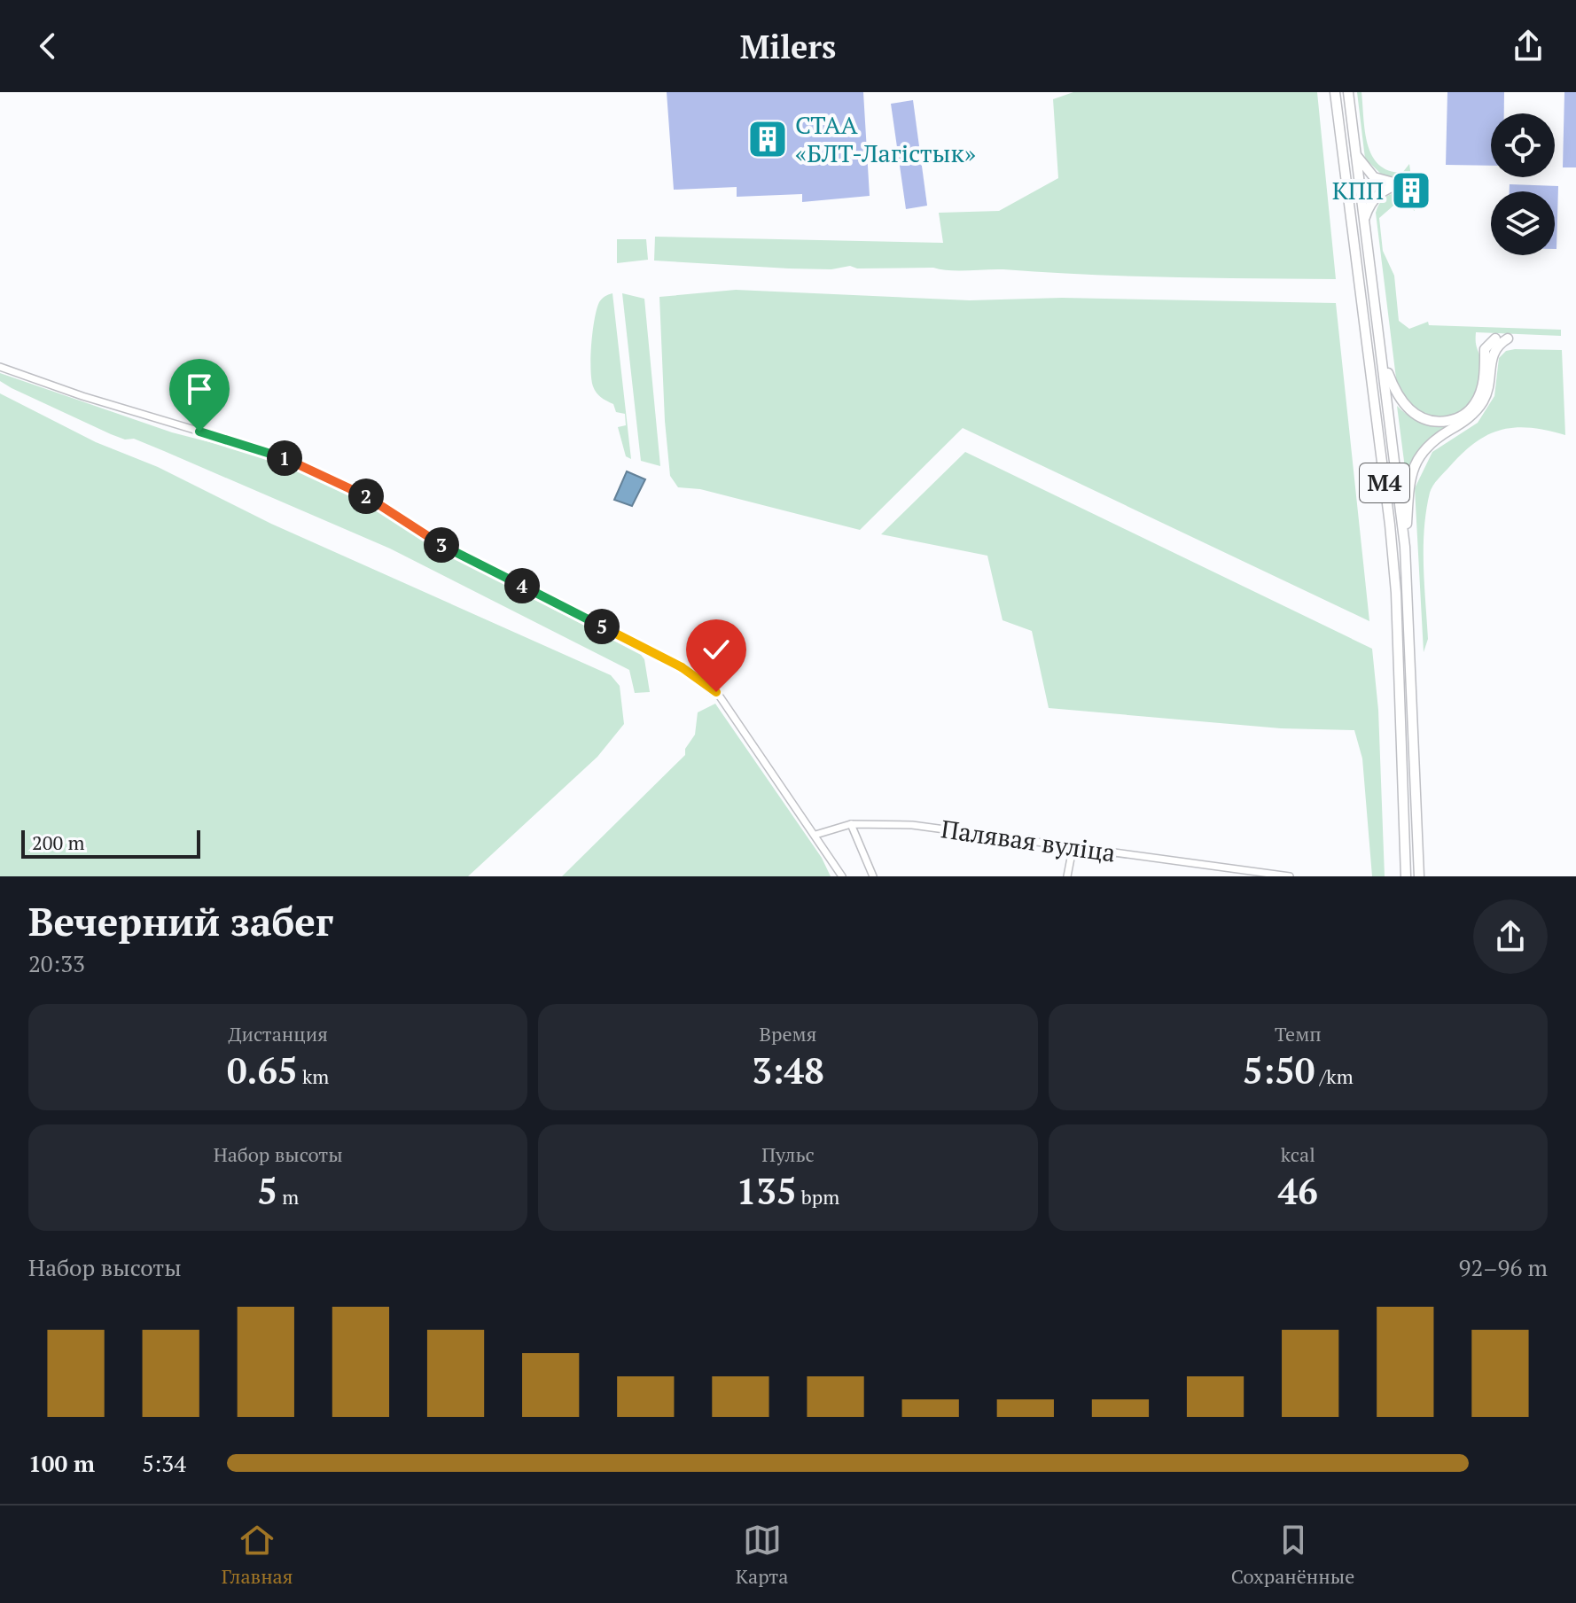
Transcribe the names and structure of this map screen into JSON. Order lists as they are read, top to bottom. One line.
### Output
{"streets":{"highway":["М4"],"street":["Палявая вуліца"]},"places":{"building":["СТАА «БЛТ-Лагістык»","КПП"]},"scale_bar":"200 m","page":{"header":"Milers","pins":["1","2","3","4","5"],"scale":"200 m","heading":["Вечерний забег","20:33"],"stats":[["Дистанция","0.65 km"],["Время","3:48"],["Темп","5:50 /km"],["Набор высоты","5 m"],["Пульс","135 bpm"],["kcal","46"]],"chart":["Набор высоты","92–96 m"],"list":[{"name":"100 m","note":"5:34"}],"tabs":["Главная","Карта","Сохранённые"]}}
